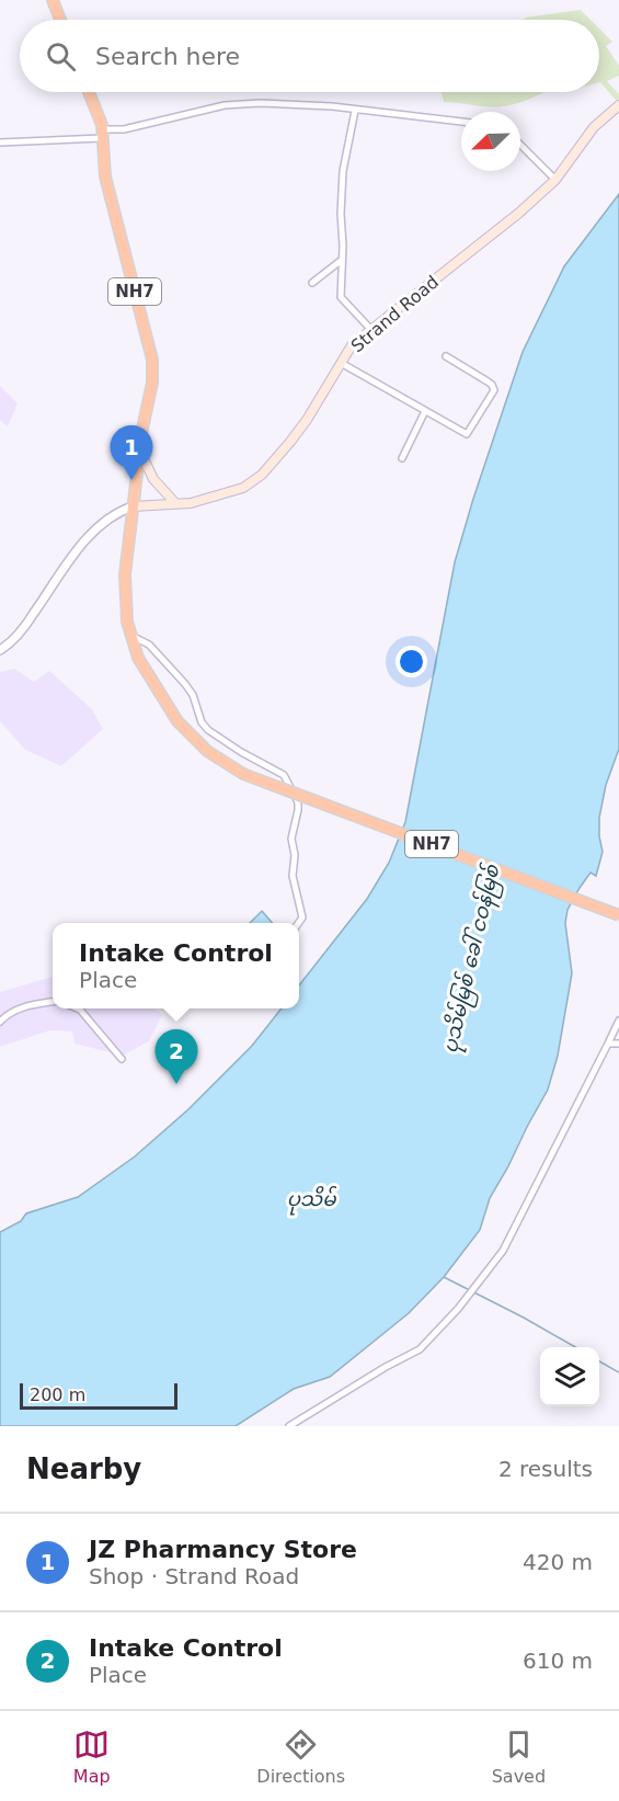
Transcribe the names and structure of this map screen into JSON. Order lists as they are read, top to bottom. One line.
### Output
{"streets":{"highway":["NH7"],"main road":["Strand Road"]},"crossings":[["NH7","Strand Road"]],"water":["ပုသိမ်မြစ် ခေါ် ငဝန်မြစ်","ပုသိမ်"],"scale_bar":"200 m","north":"bottom left","page":{"search":"Search here","pins":["1","2"],"popup":["Intake Control","Place"],"scale":"200 m","heading":["Nearby","2 results"],"list":[{"mark":"1","name":"JZ Pharmancy Store","note":"Shop · Strand Road","value":"420 m"},{"mark":"2","name":"Intake Control","note":"Place","value":"610 m"}],"nav":["Map","Directions","Saved"]}}
